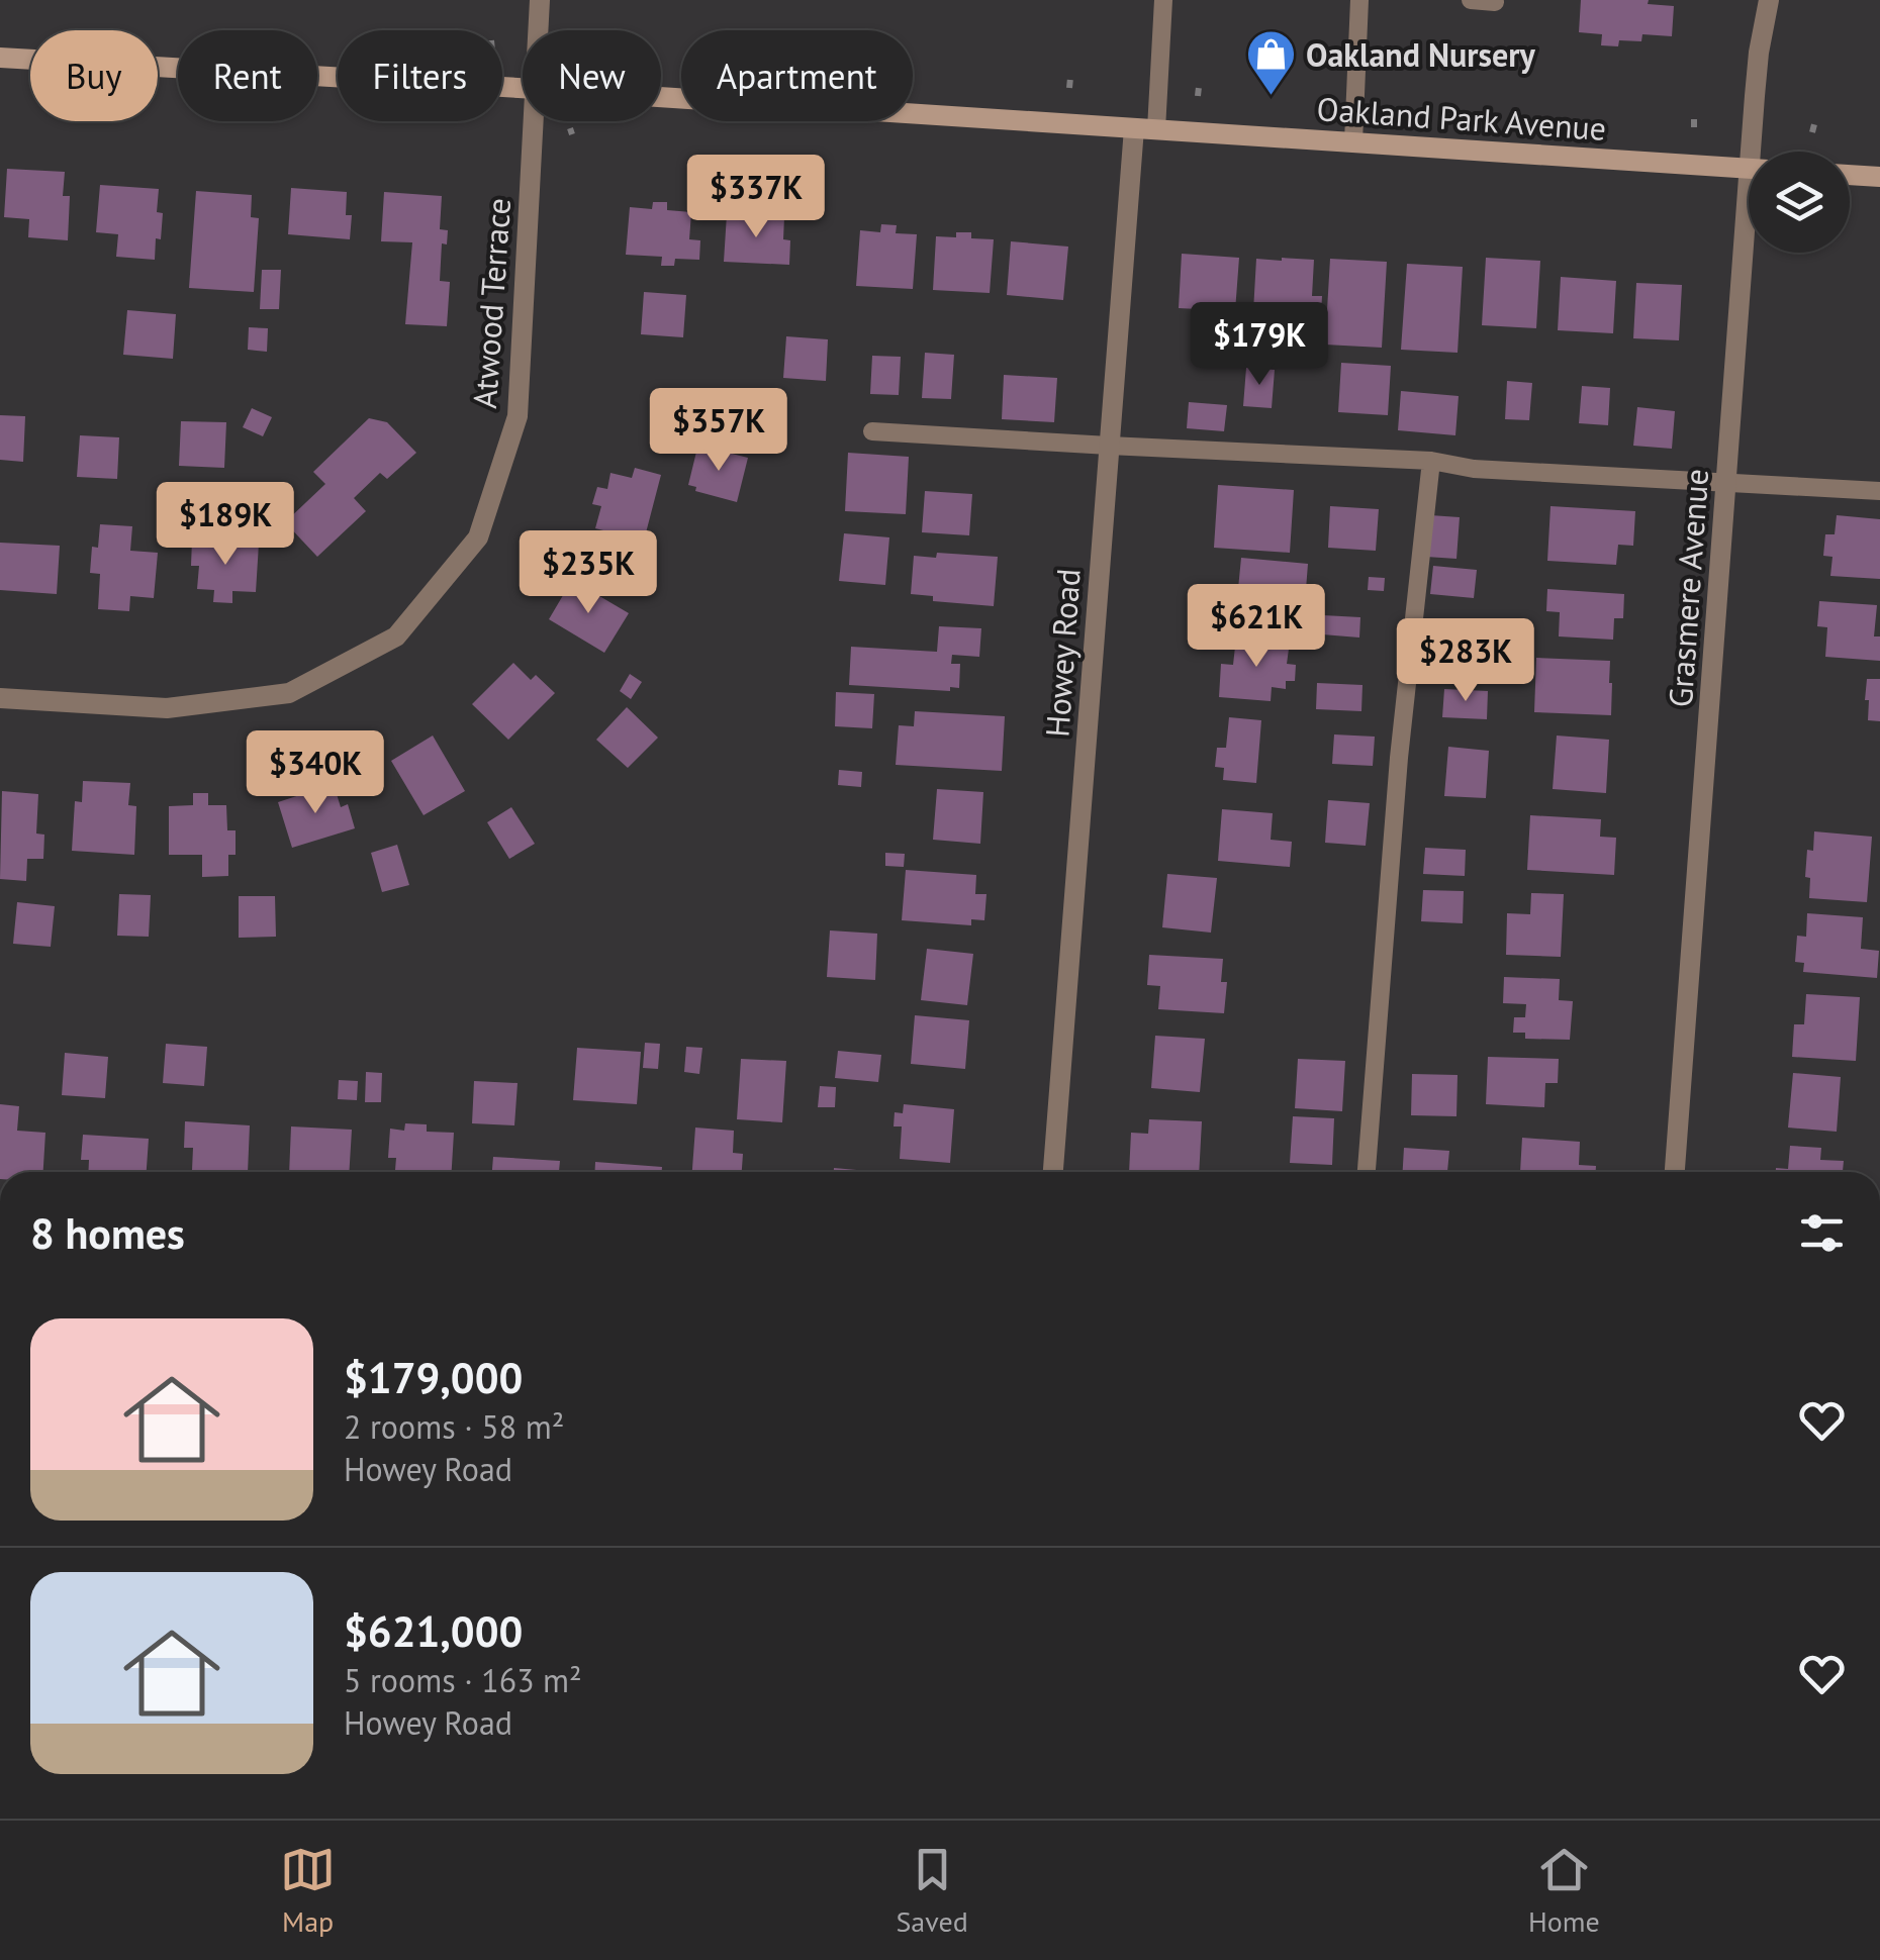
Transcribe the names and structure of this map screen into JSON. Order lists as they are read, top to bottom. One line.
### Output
{"streets":{"main road":["Oakland Park Avenue"],"street":["Atwood Terrace","Grasmere Avenue","Howey Road"]},"crossings":[["Oakland Park Avenue","Howey Road"]],"places":{"shop":["Oakland Nursery"]},"page":{"chip":["Buy","Rent","Filters","New","Apartment"],"price":["$337K","$179K","$357K","$189K","$235K","$621K","$283K","$340K"],"heading":"8 homes","list":[{"name":"$179,000","note":"2 rooms · 58 m² · Howey Road"},{"name":"$621,000","note":"5 rooms · 163 m² · Howey Road"}],"tabs":["Map","Saved","Home"]}}
